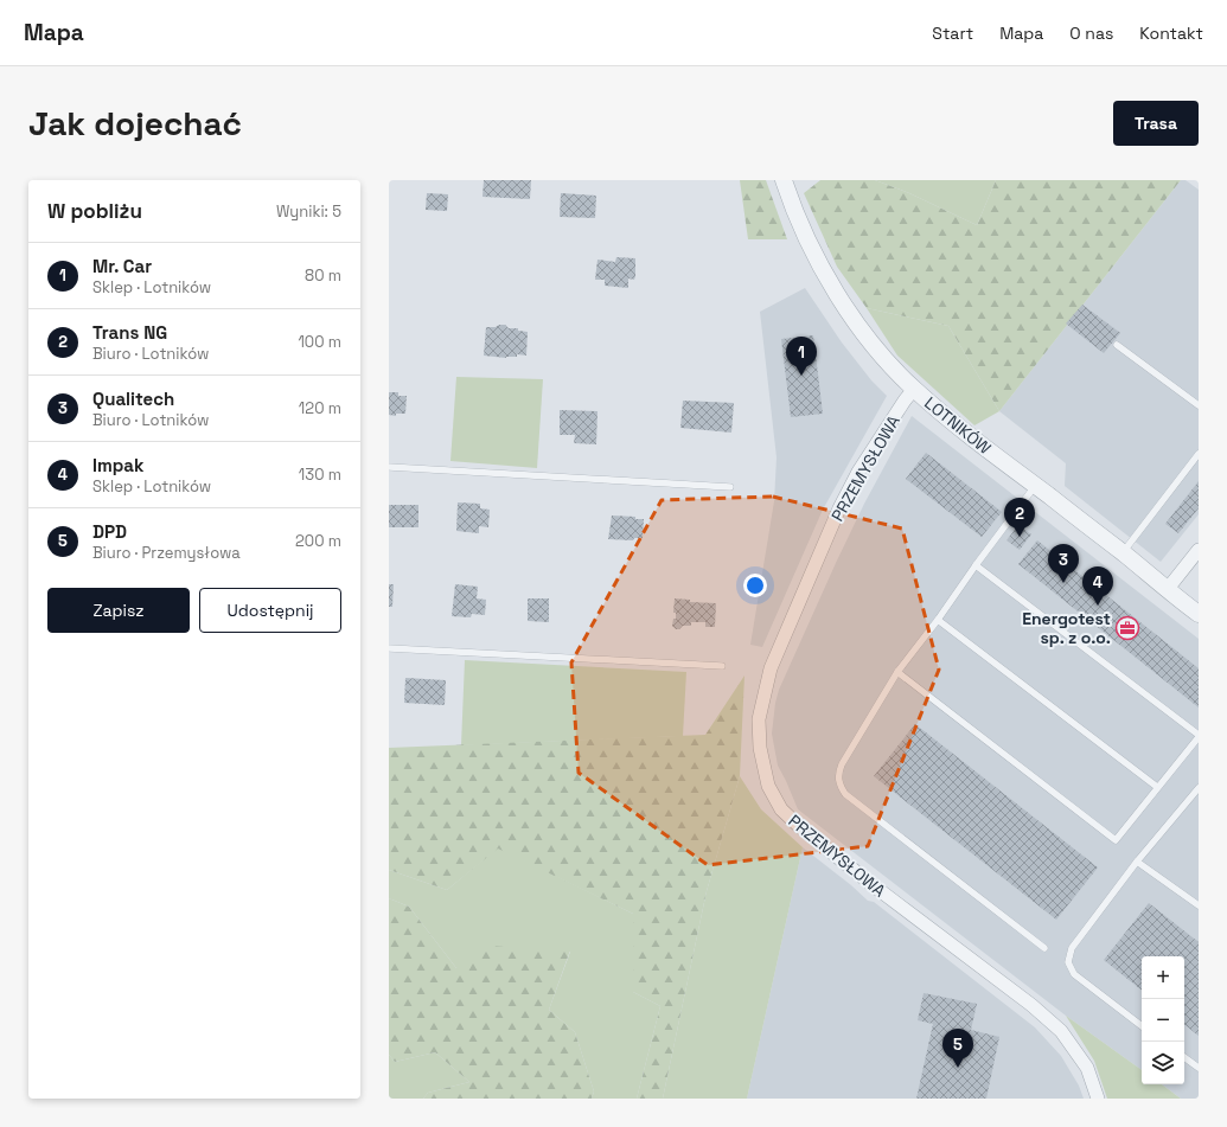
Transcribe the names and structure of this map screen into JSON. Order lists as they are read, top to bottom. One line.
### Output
{"streets":{"street":["LOTNIKÓW","PRZEMYSŁOWA"]},"crossings":[["LOTNIKÓW","PRZEMYSŁOWA"]],"places":{"office":["Energotest sp. z o.o."]},"page":{"header":"Mapa","nav":["Start","Mapa","O nas","Kontakt"],"buttons":["Trasa",["Zapisz","Udostępnij"]],"title":"Jak dojechać","heading":["W pobliżu","Wyniki: 5"],"list":[{"mark":"1","name":"Mr. Car","note":"Sklep · Lotników","value":"80 m"},{"mark":"2","name":"Trans NG","note":"Biuro · Lotników","value":"100 m"},{"mark":"3","name":"Qualitech","note":"Biuro · Lotników","value":"120 m"},{"mark":"4","name":"Impak","note":"Sklep · Lotników","value":"130 m"},{"mark":"5","name":"DPD","note":"Biuro · Przemysłowa","value":"200 m"}],"pins":["1","2","3","4","5"],"map_buttons":["+","−"]}}
